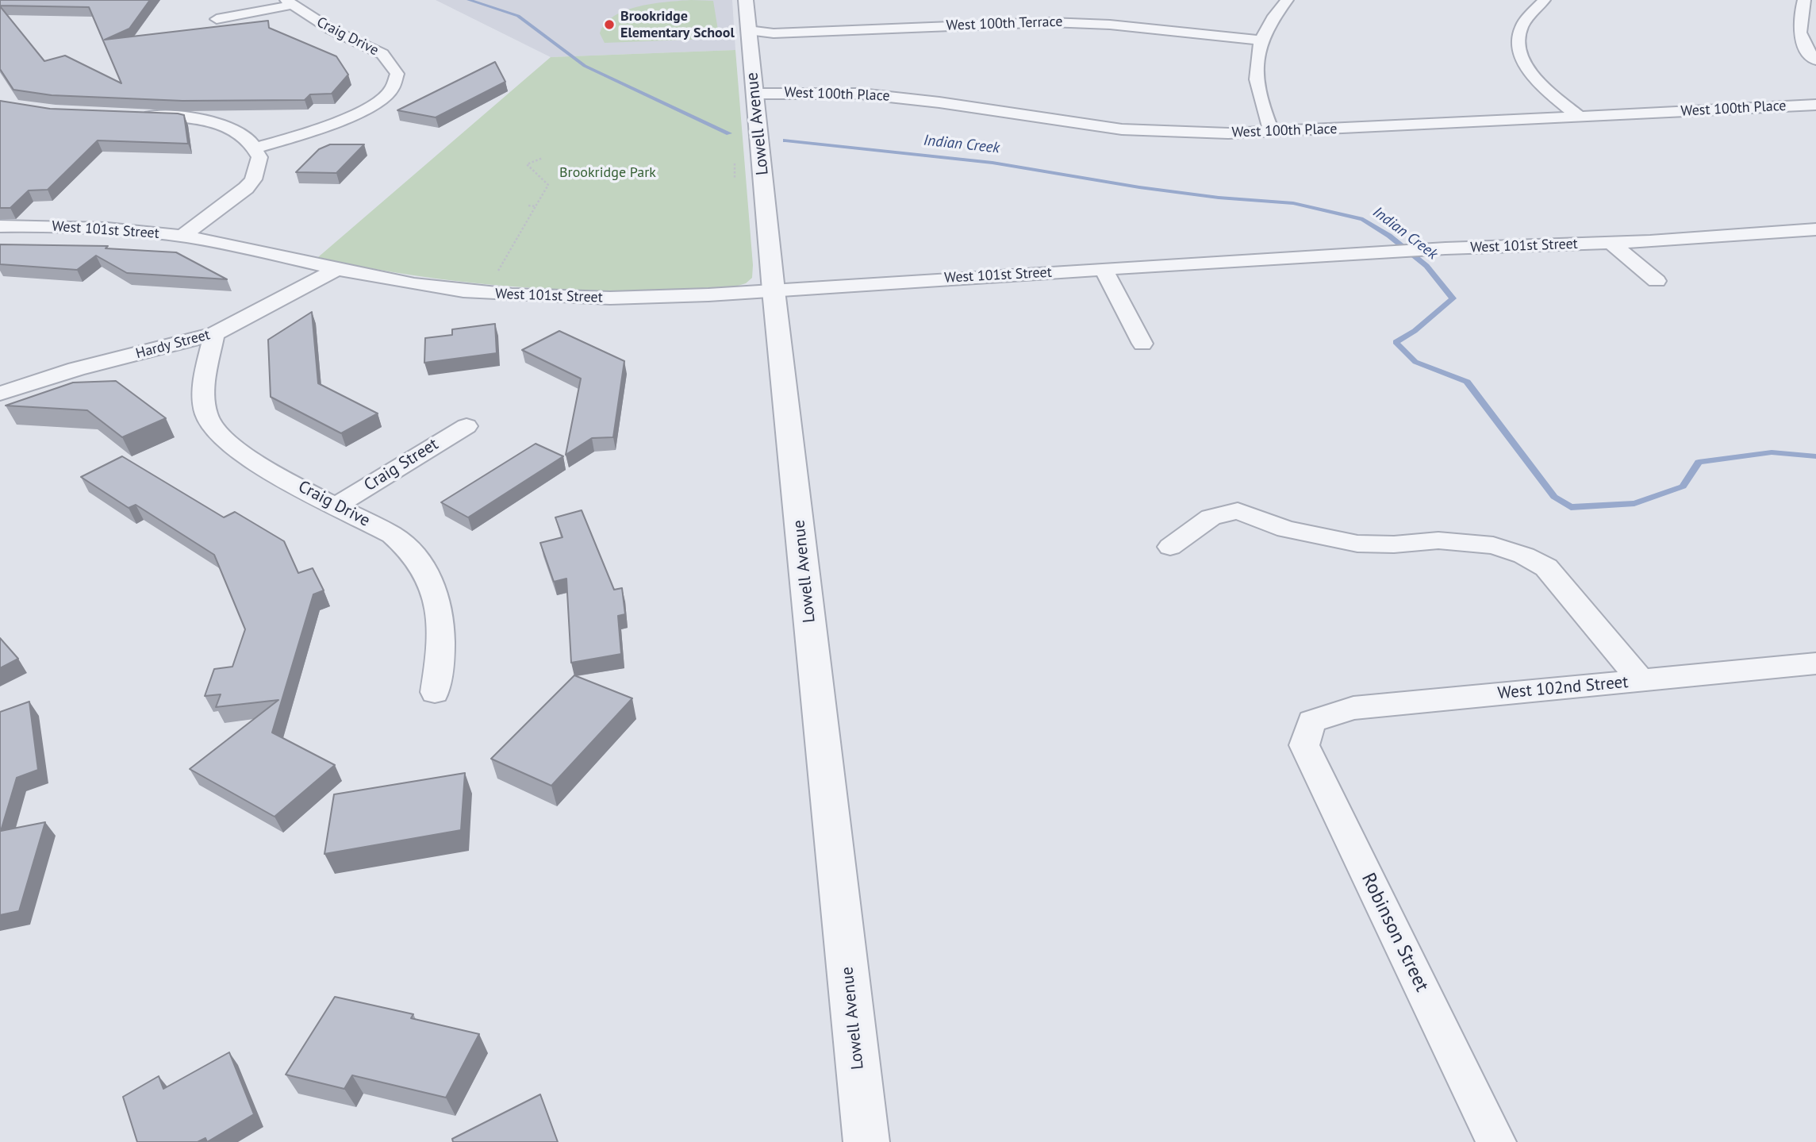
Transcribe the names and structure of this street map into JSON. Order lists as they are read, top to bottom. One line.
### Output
{"streets":{"street":["West 100th Terrace","Craig Drive","West 100th Place","Lowell Avenue","West 101st Street","Hardy Street","Craig Street","West 102nd Street","Robinson Street"]},"crossings":[["West 100th Terrace","Lowell Avenue"],["Craig Drive","Hardy Street"],["Craig Drive","Craig Street"],["West 100th Place","Lowell Avenue"],["Lowell Avenue","West 101st Street"],["West 101st Street","Hardy Street"],["West 102nd Street","Robinson Street"]],"water":["Indian Creek"],"parks":["Brookridge Park"],"places":["Brookridge Elementary School"]}
